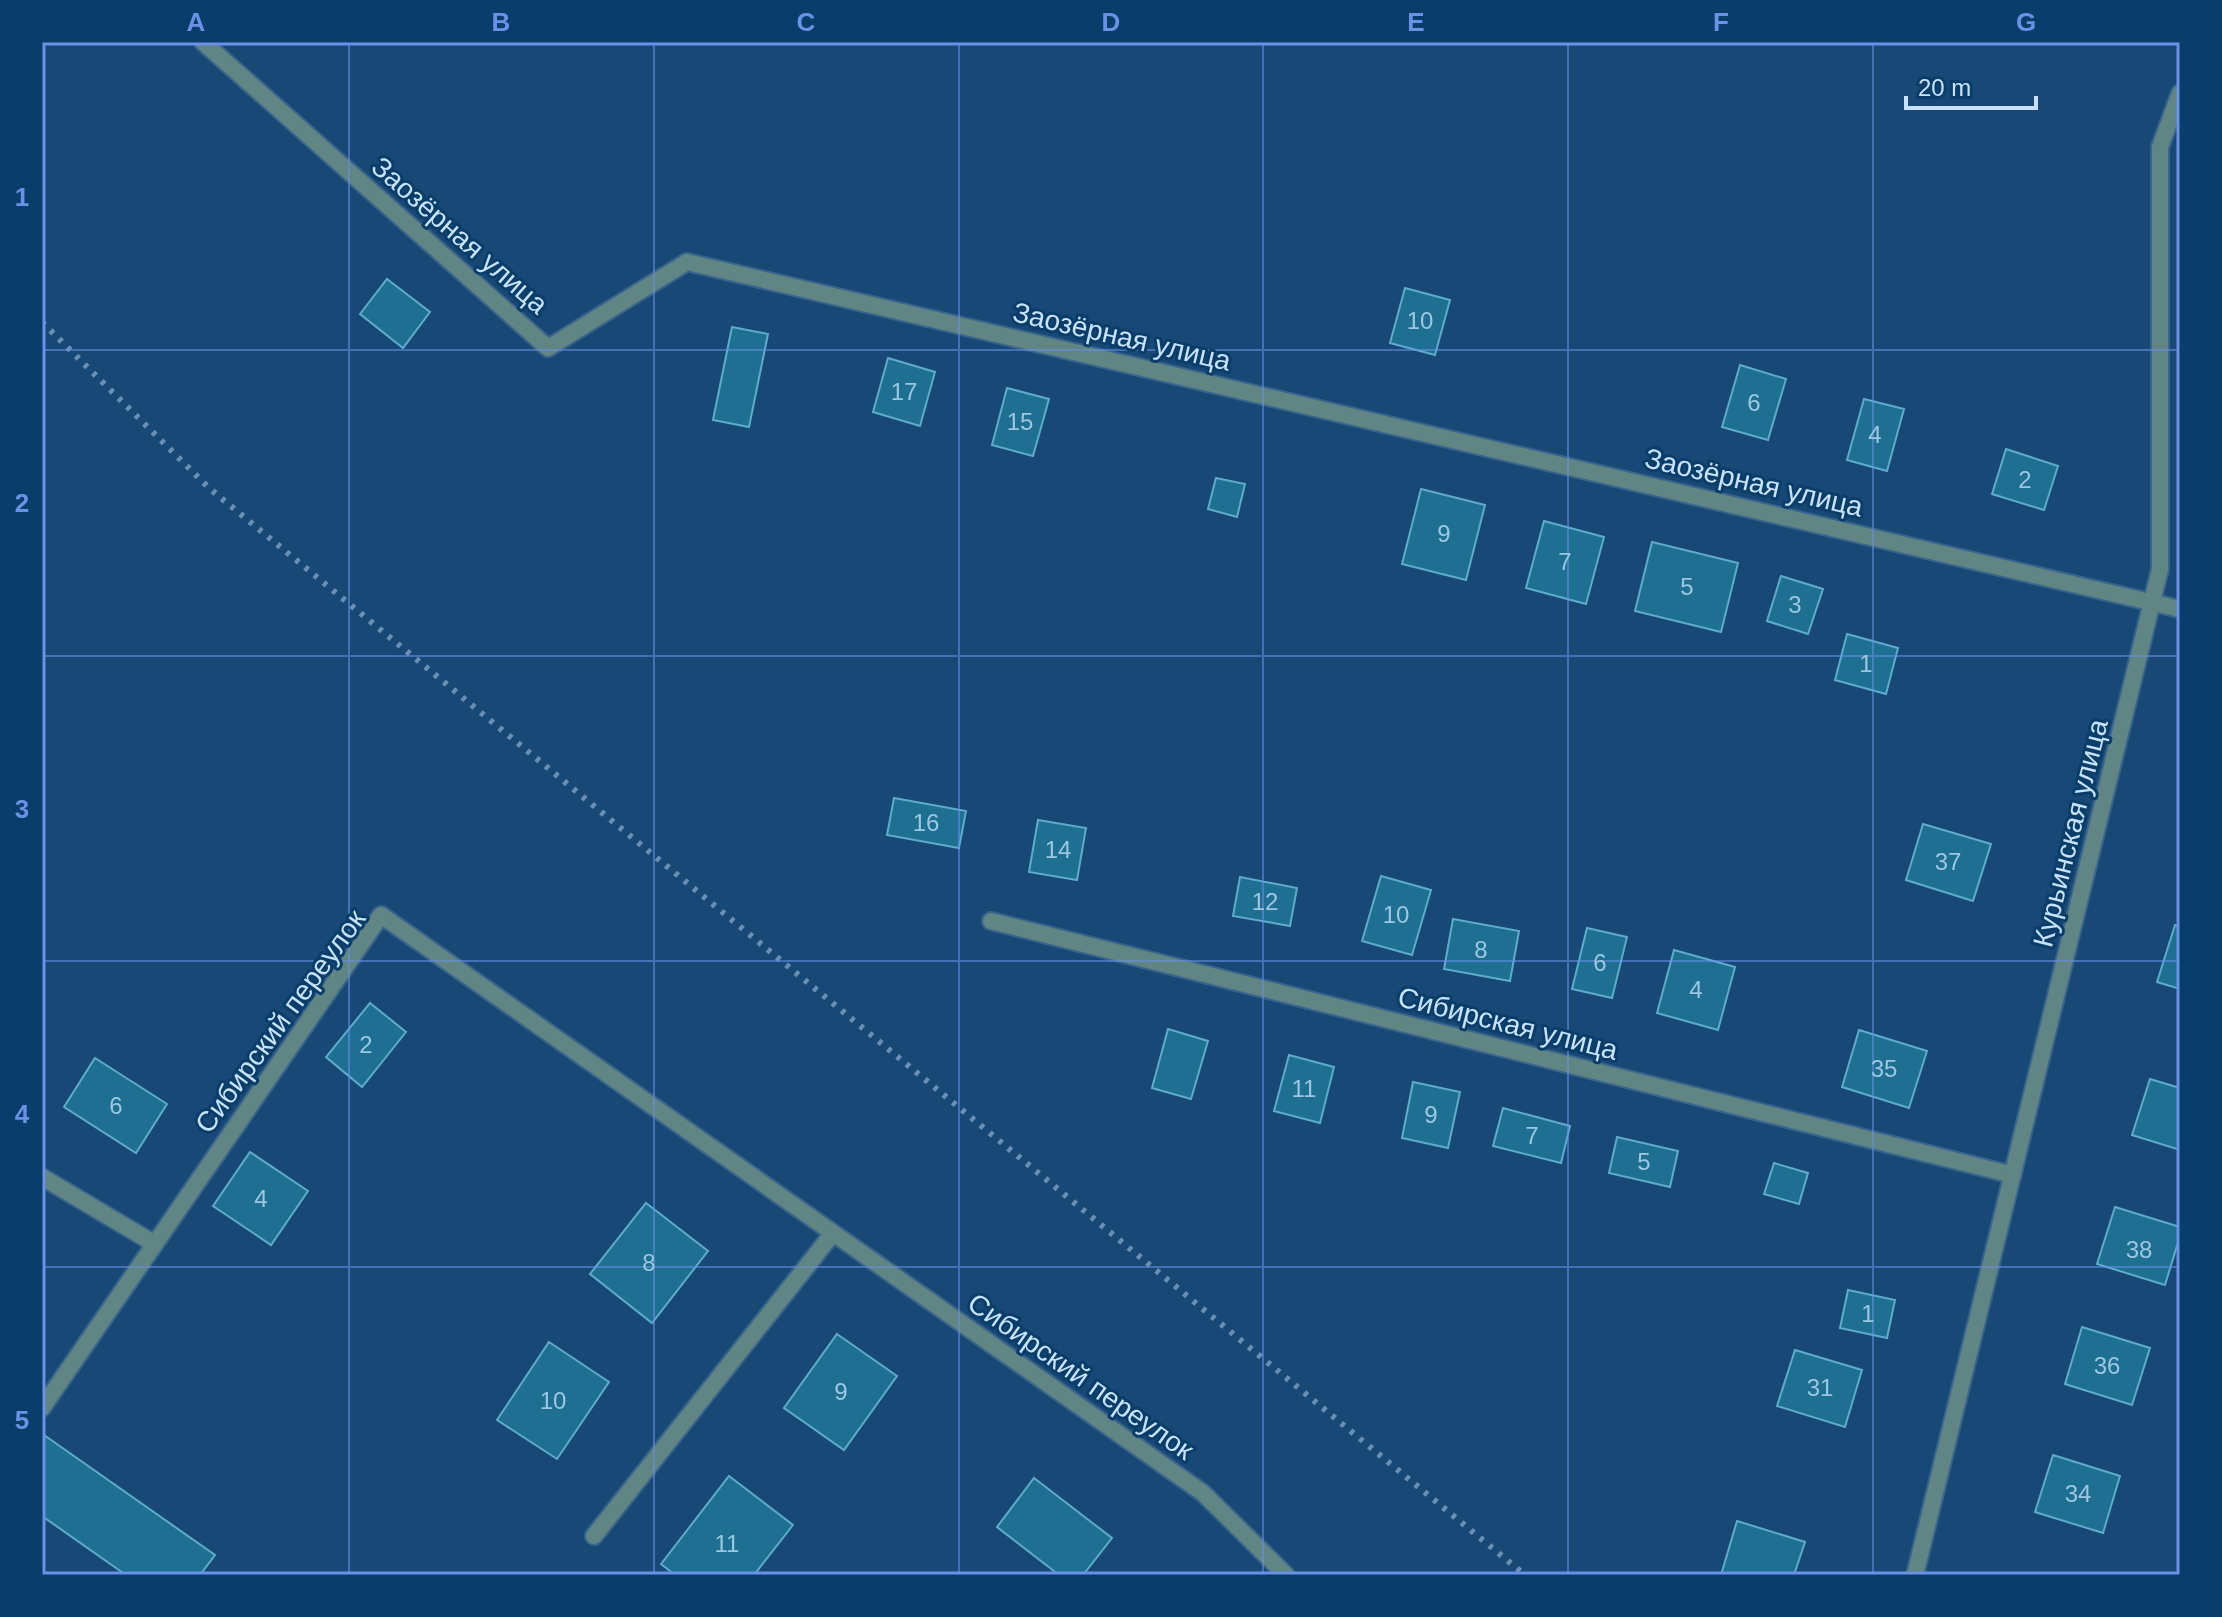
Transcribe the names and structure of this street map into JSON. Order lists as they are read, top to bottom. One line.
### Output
{"streets":{"street":["Заозёрная улица","Курьинская улица","Сибирский переулок","Сибирская улица"]},"crossings":[["Заозёрная улица","Курьинская улица"],["Курьинская улица","Сибирская улица"]],"house_numbers":["10","17","6","15","4","2","9","7","5","3","1","16","14","37","12","10","8","6","4","2","35","11","6","9","7","5","4","38","8","1","36","31","9","10","34","11"],"scale_bar":"20 m","grid":{"columns":["A","B","C","D","E","F","G"],"rows":["1","2","3","4","5"]}}
